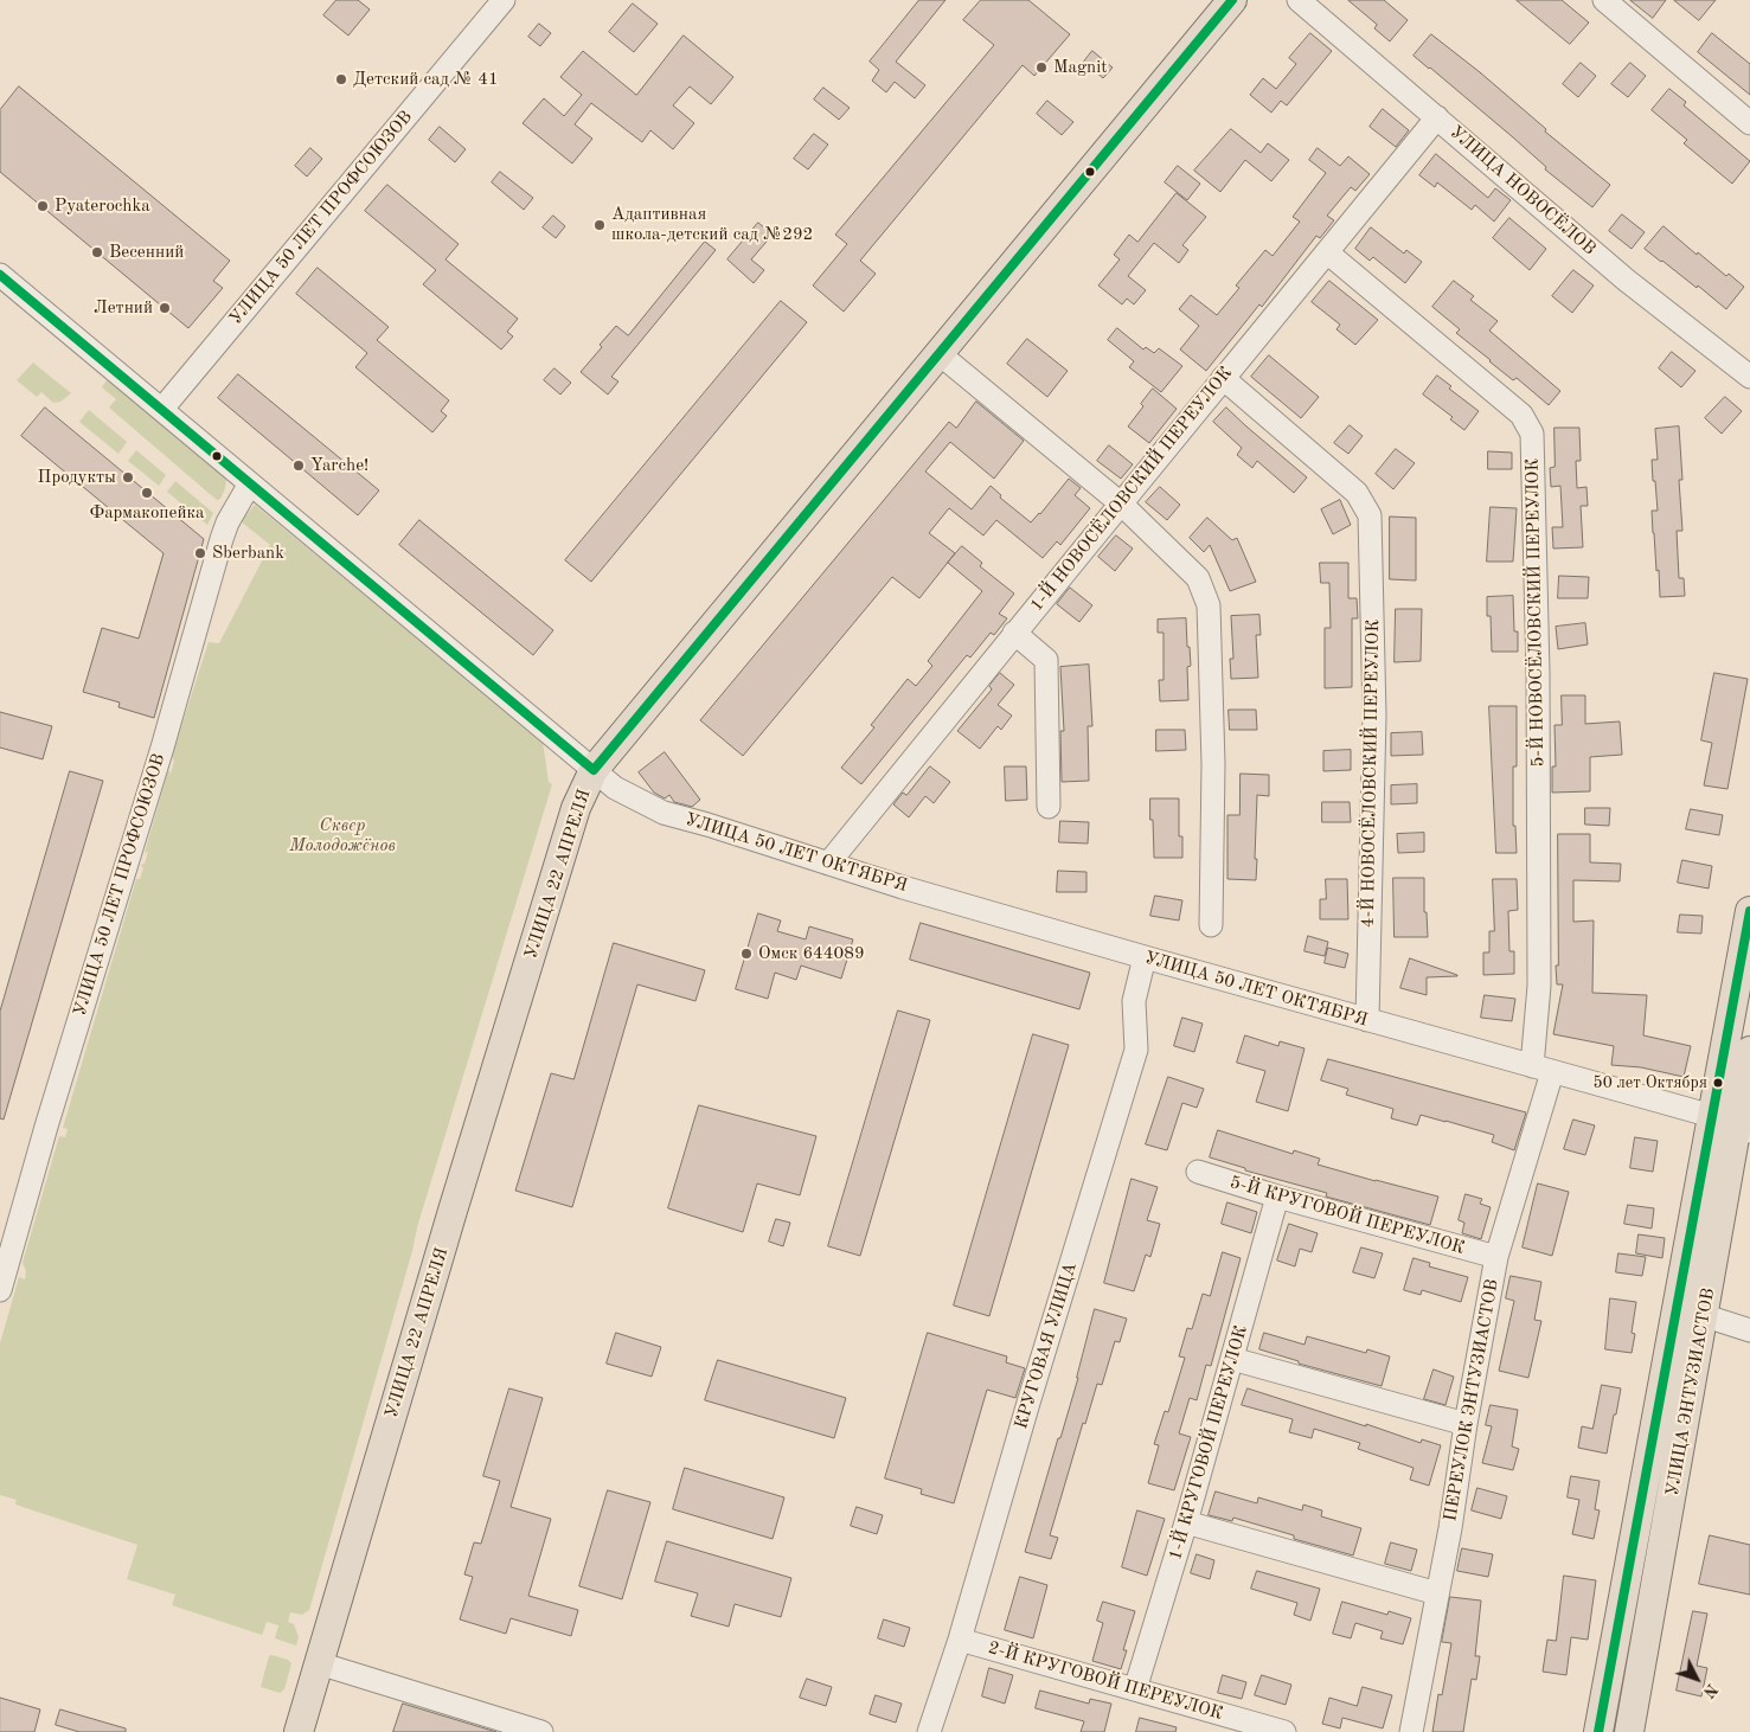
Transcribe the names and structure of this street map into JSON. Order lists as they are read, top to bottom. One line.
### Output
{"streets":{"main road":["УЛИЦА 22 АПРЕЛЯ","УЛИЦА ЭНТУЗИАСТОВ"],"street":["УЛИЦА НОВОСЁЛОВ","УЛИЦА 50 ЛЕТ ПРОФСОЮЗОВ","1-Й НОВОСЁЛОВСКИЙ ПЕРЕУЛОК","5-Й НОВОСЁЛОВСКИЙ ПЕРЕУЛОК","4-Й НОВОСЁЛОВСКИЙ ПЕРЕУЛОК","УЛИЦА 50 ЛЕТ ОКТЯБРЯ","5-Й КРУГОВОЙ ПЕРЕУЛОК","КРУГОВАЯ УЛИЦА","ПЕРЕУЛОК ЭНТУЗИАСТОВ","1-Й КРУГОВОЙ ПЕРЕУЛОК","2-Й КРУГОВОЙ ПЕРЕУЛОК"]},"crossings":[["УЛИЦА НОВОСЁЛОВ","1-Й НОВОСЁЛОВСКИЙ ПЕРЕУЛОК"],["УЛИЦА 50 ЛЕТ ПРОФСОЮЗОВ","УЛИЦА 50 ЛЕТ ОКТЯБРЯ"],["1-Й НОВОСЁЛОВСКИЙ ПЕРЕУЛОК","5-Й НОВОСЁЛОВСКИЙ ПЕРЕУЛОК"],["1-Й НОВОСЁЛОВСКИЙ ПЕРЕУЛОК","4-Й НОВОСЁЛОВСКИЙ ПЕРЕУЛОК"],["1-Й НОВОСЁЛОВСКИЙ ПЕРЕУЛОК","УЛИЦА 50 ЛЕТ ОКТЯБРЯ"],["5-Й НОВОСЁЛОВСКИЙ ПЕРЕУЛОК","УЛИЦА 50 ЛЕТ ОКТЯБРЯ"],["5-Й НОВОСЁЛОВСКИЙ ПЕРЕУЛОК","ПЕРЕУЛОК ЭНТУЗИАСТОВ"],["4-Й НОВОСЁЛОВСКИЙ ПЕРЕУЛОК","УЛИЦА 50 ЛЕТ ОКТЯБРЯ"],["УЛИЦА 50 ЛЕТ ОКТЯБРЯ","УЛИЦА 22 АПРЕЛЯ"],["УЛИЦА 50 ЛЕТ ОКТЯБРЯ","КРУГОВАЯ УЛИЦА"],["УЛИЦА 50 ЛЕТ ОКТЯБРЯ","УЛИЦА ЭНТУЗИАСТОВ"],["УЛИЦА 50 ЛЕТ ОКТЯБРЯ","ПЕРЕУЛОК ЭНТУЗИАСТОВ"],["5-Й КРУГОВОЙ ПЕРЕУЛОК","ПЕРЕУЛОК ЭНТУЗИАСТОВ"],["5-Й КРУГОВОЙ ПЕРЕУЛОК","1-Й КРУГОВОЙ ПЕРЕУЛОК"],["КРУГОВАЯ УЛИЦА","2-Й КРУГОВОЙ ПЕРЕУЛОК"],["1-Й КРУГОВОЙ ПЕРЕУЛОК","2-Й КРУГОВОЙ ПЕРЕУЛОК"]],"parks":["Сквер Молодожёнов"],"places":["Magnit","Детский сад № 41","Pyaterochka","Адаптивная школа-детский сад №292","Весенний","Летний","Yarche!","Продукты","Фармакопейка","Sberbank","Омск 644089","50 лет Октября"],"north":"bottom right"}
